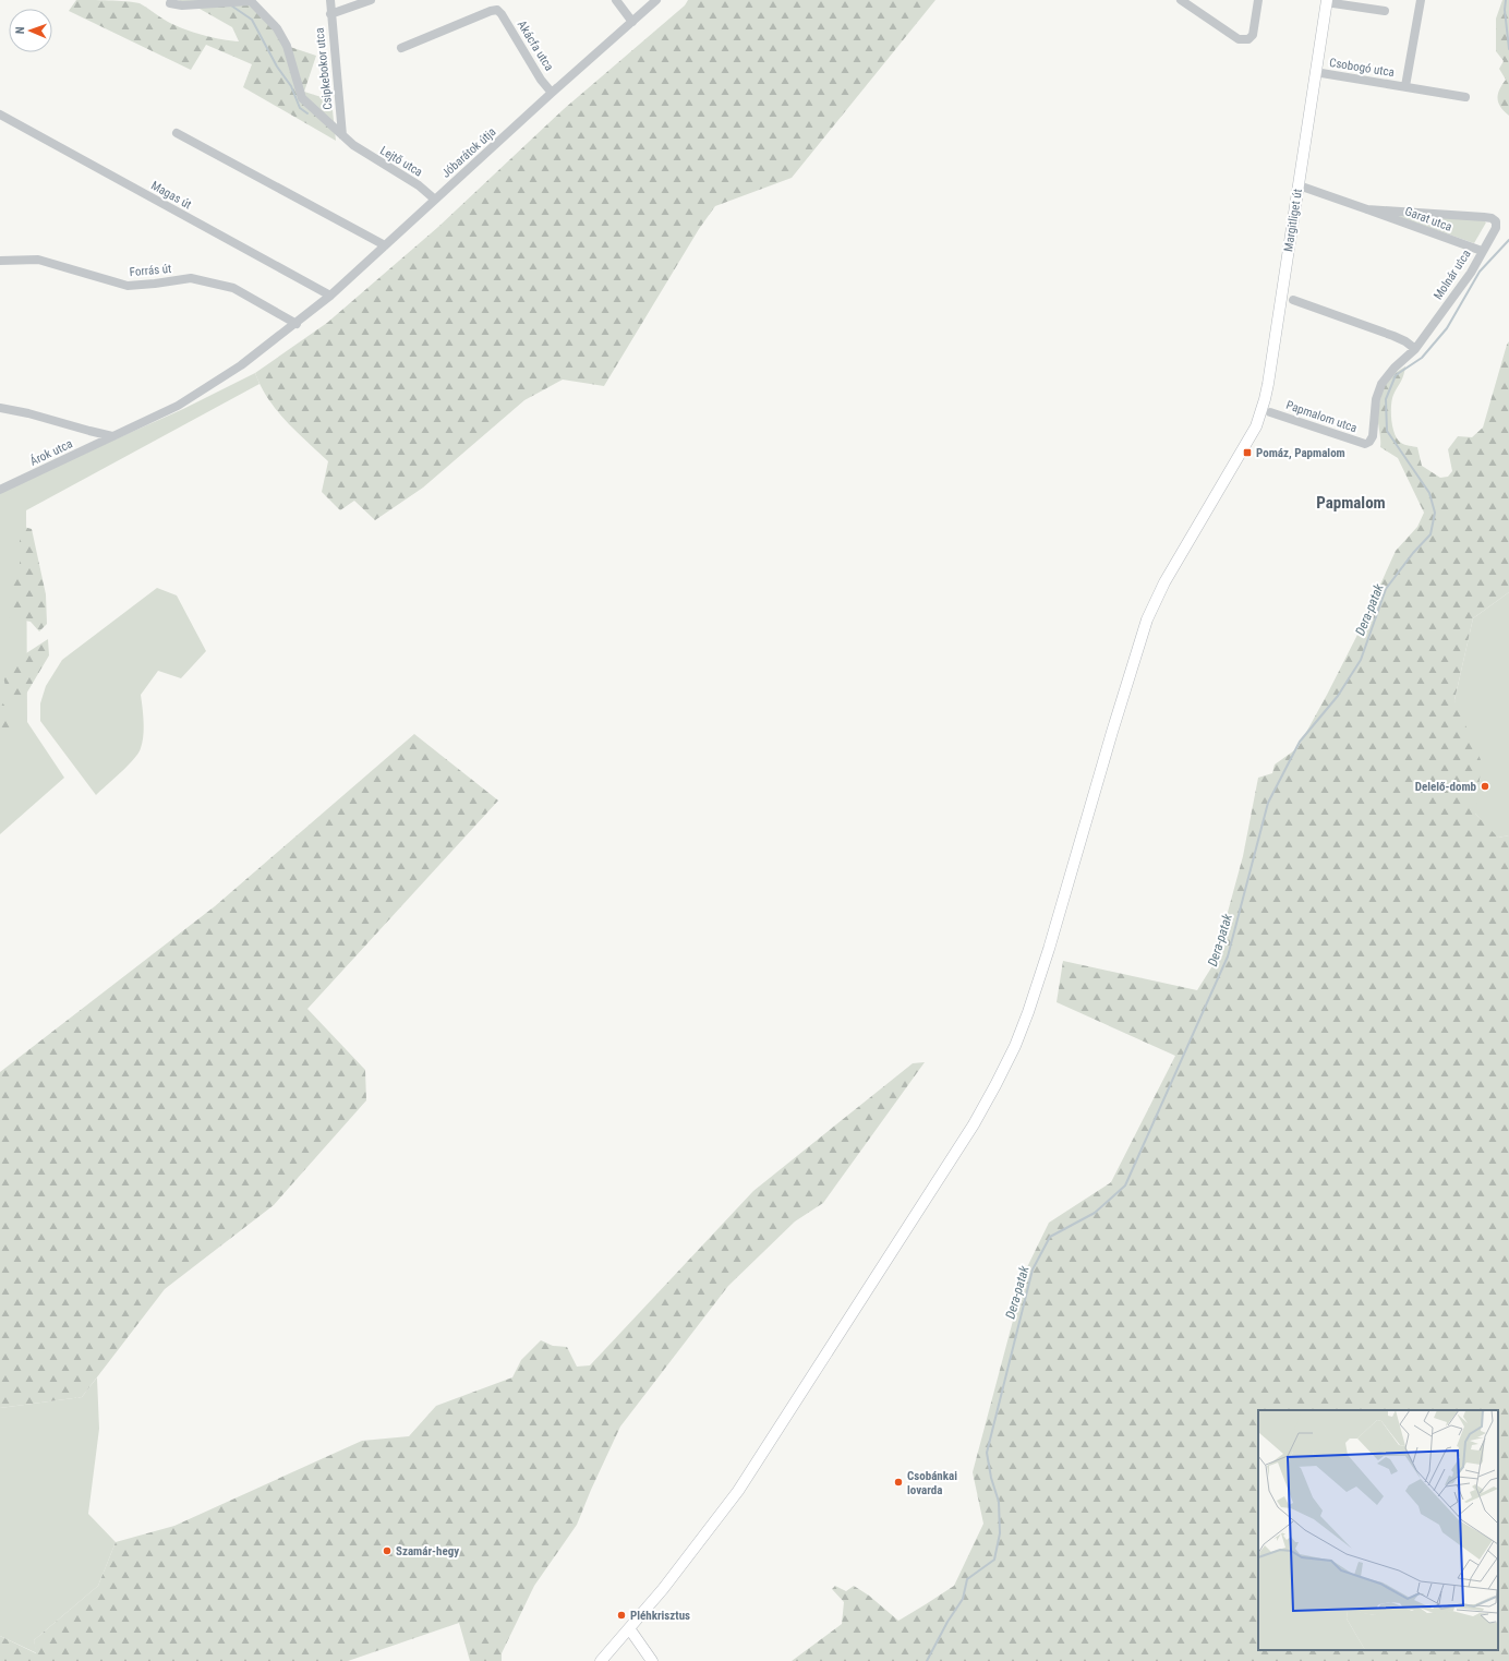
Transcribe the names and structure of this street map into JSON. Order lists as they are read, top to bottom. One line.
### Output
{"streets":{"main road":["Margitliget út"],"street":["Akácfa utca","Csobogó utca","Csipkebokor utca","Jóbarátok útja","Lejtő utca","Magas út","Garat utca","Forrás út","Molnár utca","Papmalom utca","Árok utca"]},"crossings":[["Akácfa utca","Jóbarátok útja"],["Csobogó utca","Margitliget út"],["Csipkebokor utca","Lejtő utca"],["Jóbarátok útja","Lejtő utca"],["Jóbarátok útja","Magas út"],["Jóbarátok útja","Forrás út"],["Jóbarátok útja","Árok utca"],["Garat utca","Margitliget út"],["Garat utca","Molnár utca"],["Forrás út","Árok utca"],["Molnár utca","Papmalom utca"]],"districts":["Papmalom"],"water":["Dera-patak"],"places":{"transit":["Pomáz, Papmalom"],"other":["Delelő-domb","Csobánkai lovarda","Szamár-hegy","Pléhkrisztus"]},"north":"left"}
